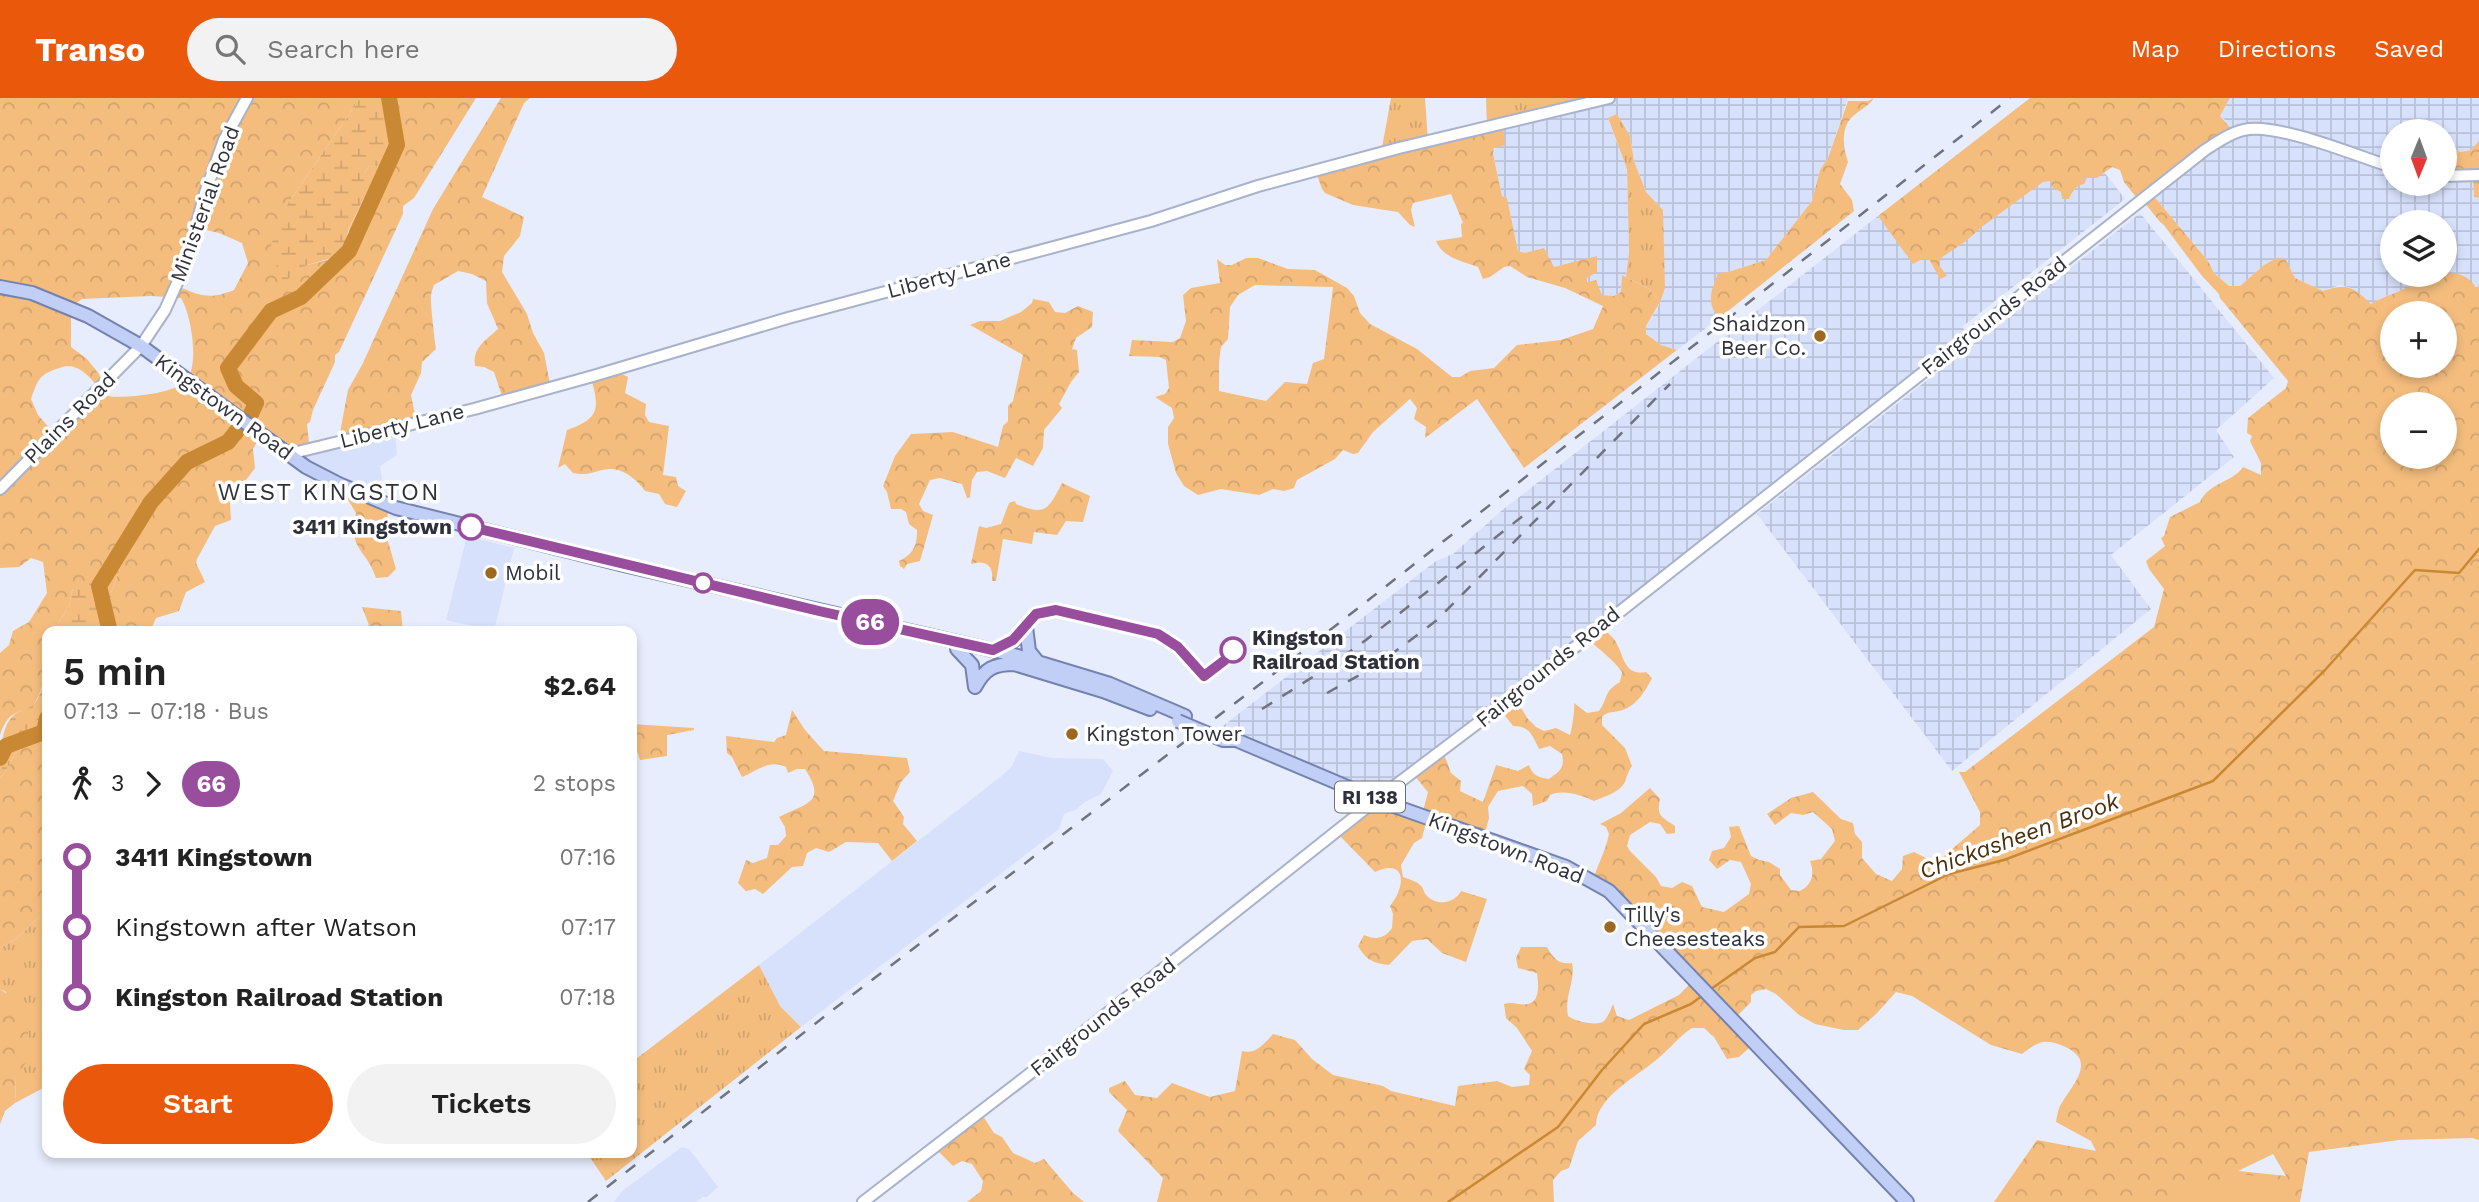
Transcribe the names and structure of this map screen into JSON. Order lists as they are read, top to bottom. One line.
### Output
{"streets":{"main road":["Kingstown Road","RI 138"],"street":["Ministerial Road","Liberty Lane","Fairgrounds Road","Plains Road"]},"crossings":[["Ministerial Road","Kingstown Road"],["Ministerial Road","Plains Road"],["Liberty Lane","Kingstown Road"],["Fairgrounds Road","Kingstown Road"],["Kingstown Road","Plains Road"]],"districts":["WEST KINGSTON"],"water":["Chickasheen Brook"],"places":["Shaidzon Beer Co.","3411 Kingstown","Mobil","Kingston Railroad Station","Kingston Tower","Tilly's Cheesesteaks"],"lines":["bus line 66"],"north":"bottom","page":{"header":"Transo","search":"Search here","nav":["Map","Directions","Saved"],"on_map":"66","map_buttons":["+","−"],"heading":["5 min","07:13 – 07:18 · Bus","$2.64"],"legs":["3","66","2 stops"],"list":[{"name":"3411 Kingstown","value":"07:16"},{"name":"Kingstown after Watson","value":"07:17"},{"name":"Kingston Railroad Station","value":"07:18"}],"buttons":["Start","Tickets"]}}
